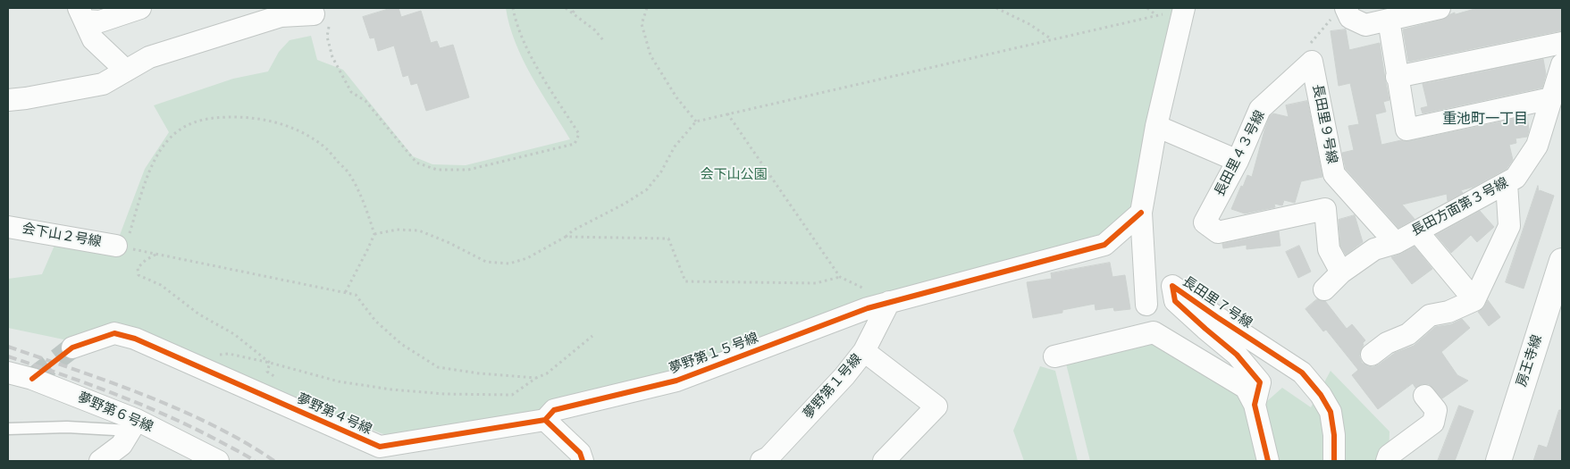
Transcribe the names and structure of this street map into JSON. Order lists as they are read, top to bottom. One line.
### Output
{"streets":{"street":["長田里９号線","長田里４３号線","長田方面第３号線","会下山２号線","長田里７号線","夢野第１５号線","房王寺線","夢野第１号線","夢野第６号線","夢野第４号線"]},"crossings":[["長田里９号線","長田里４３号線"],["長田里９号線","長田方面第３号線"],["長田里４３号線","長田方面第３号線"],["夢野第１５号線","夢野第１号線"],["夢野第１５号線","夢野第４号線"]],"districts":["重池町一丁目"],"parks":["会下山公園"]}
